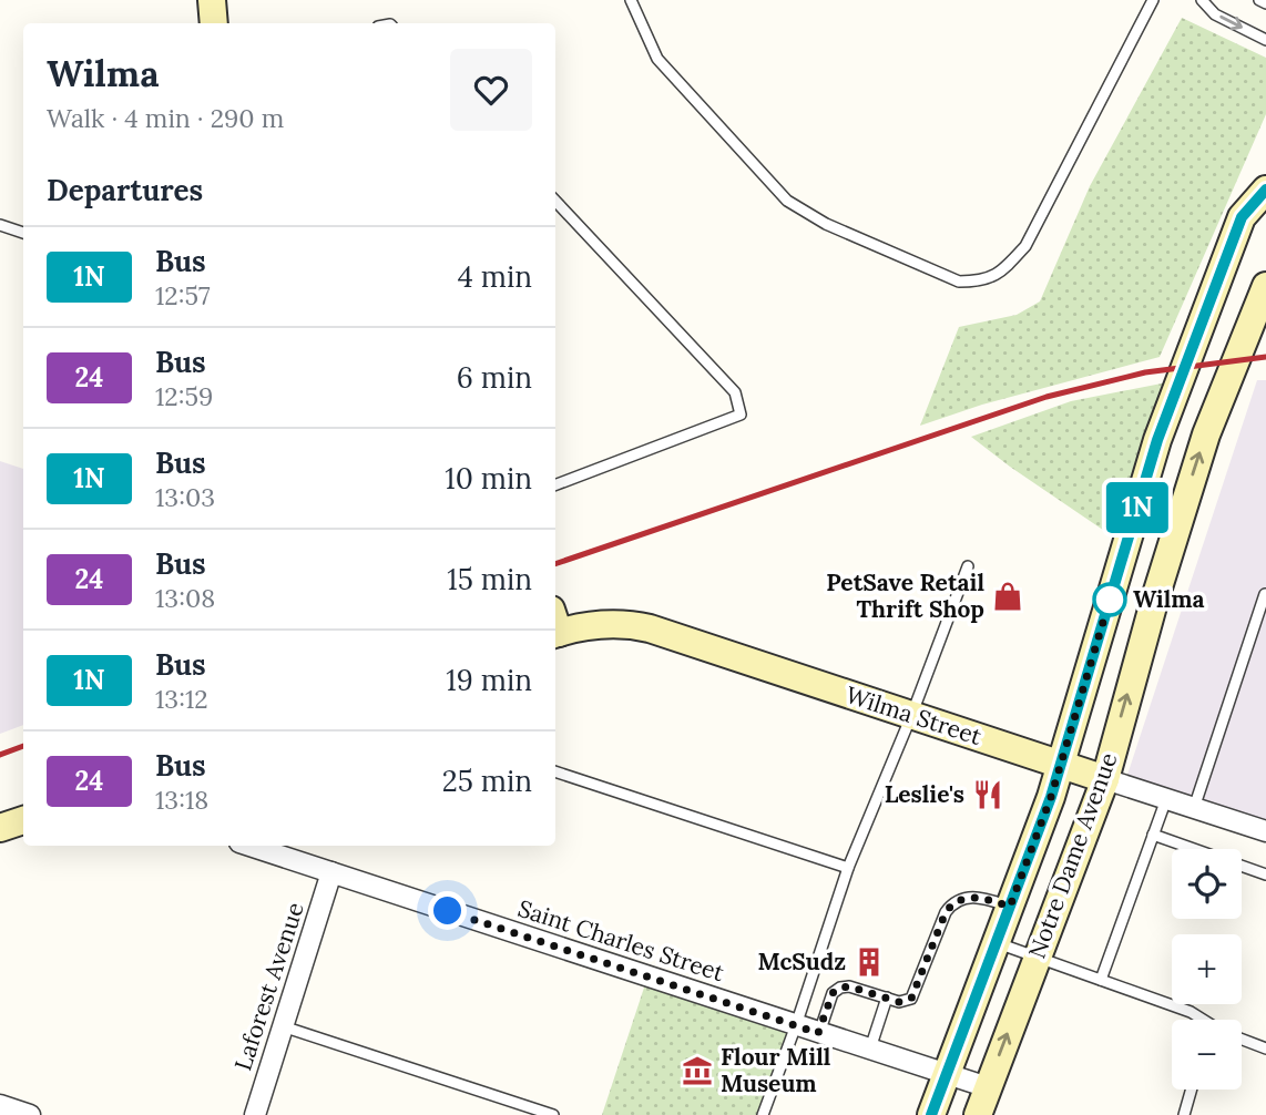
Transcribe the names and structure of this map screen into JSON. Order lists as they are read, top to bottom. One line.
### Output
{"streets":{"main road":["Wilma Street","Notre Dame Avenue"],"street":["Saint Charles Street","Laforest Avenue"]},"crossings":[["Wilma Street","Notre Dame Avenue"],["Notre Dame Avenue","Saint Charles Street"],["Saint Charles Street","Laforest Avenue"]],"places":{"shop":["PetSave Retail Thrift Shop"],"other":["Wilma"],"restaurant":["Leslie's"],"building":["McSudz"],"museum":["Flour Mill Museum"]},"lines":["bus line 1N"],"page":{"on_map":"1N","heading":[["Wilma","Walk · 4 min · 290 m"],"Departures"],"list":[{"mark":"1N","name":"Bus","note":"12:57","value":"4 min"},{"mark":"24","name":"Bus","note":"12:59","value":"6 min"},{"mark":"1N","name":"Bus","note":"13:03","value":"10 min"},{"mark":"24","name":"Bus","note":"13:08","value":"15 min"},{"mark":"1N","name":"Bus","note":"13:12","value":"19 min"},{"mark":"24","name":"Bus","note":"13:18","value":"25 min"}],"map_buttons":["+","−"]}}
